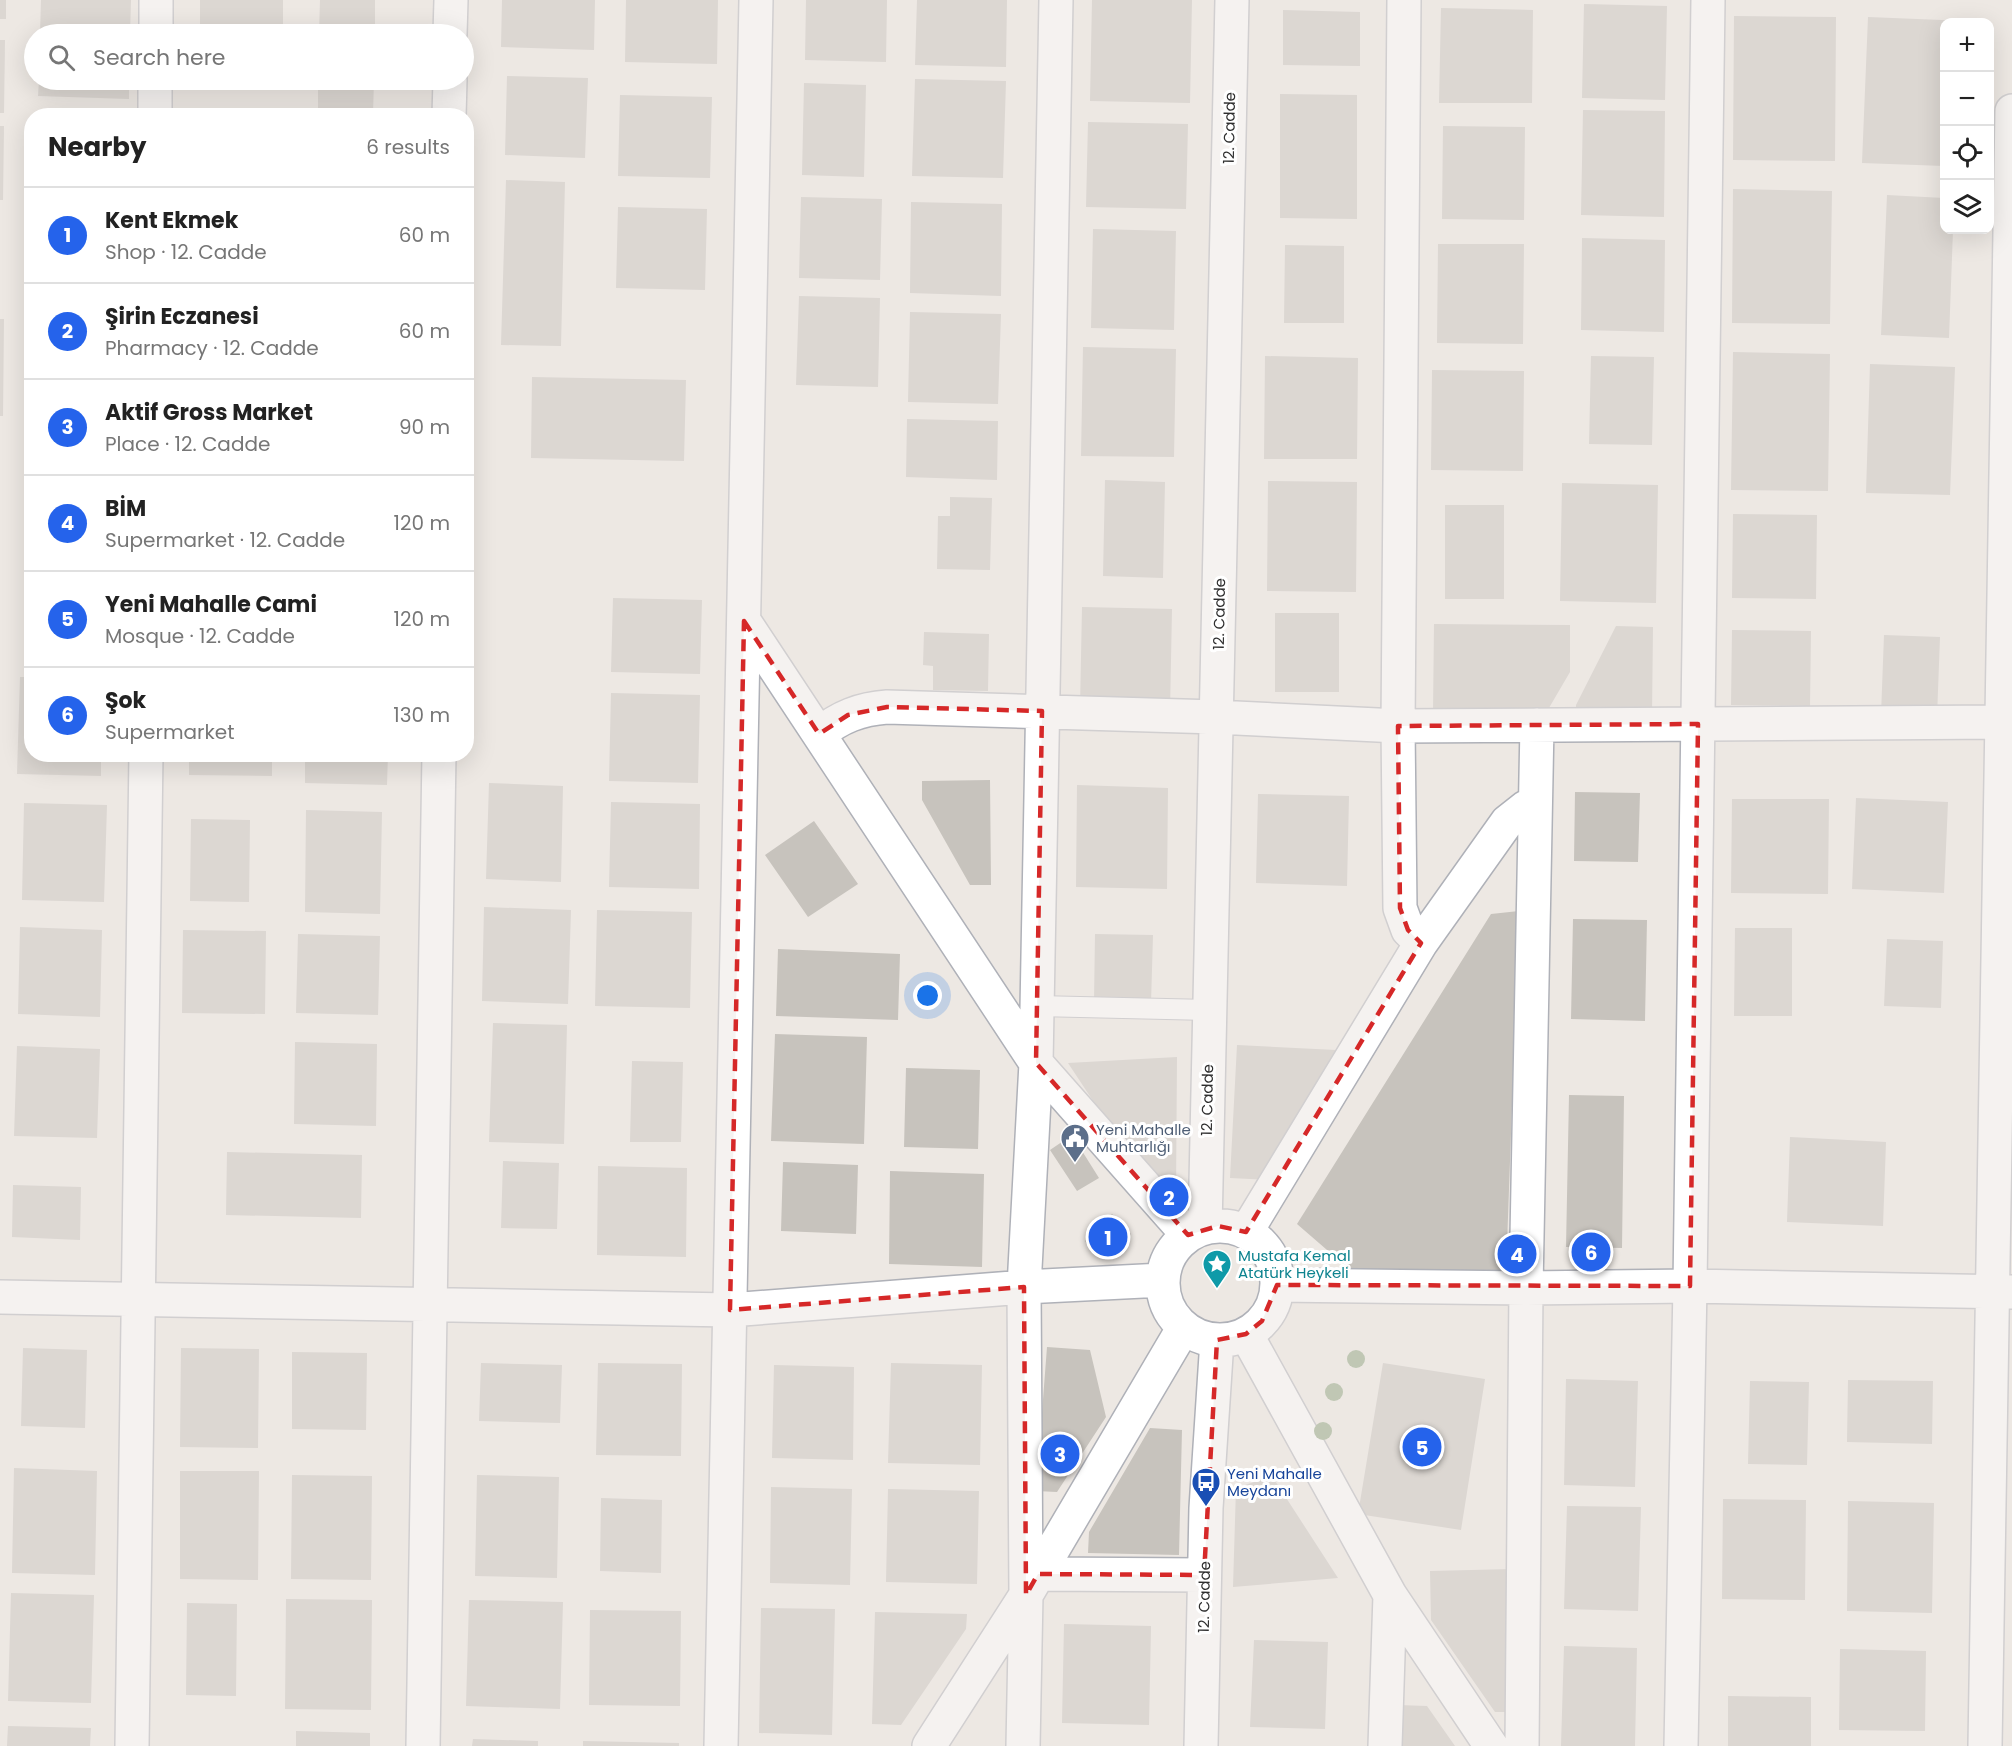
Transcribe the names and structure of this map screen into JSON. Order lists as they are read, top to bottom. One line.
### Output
{"streets":{"street":["12. Cadde"]},"places":{"public building":["Yeni Mahalle Muhtarlığı"],"place":["Mustafa Kemal Atatürk Heykeli"],"bus stop":["Yeni Mahalle Meydanı"]},"page":{"map_buttons":["+","−"],"search":"Search here","heading":["Nearby","6 results"],"list":[{"mark":"1","name":"Kent Ekmek","note":"Shop · 12. Cadde","value":"60 m"},{"mark":"2","name":"Şirin Eczanesi","note":"Pharmacy · 12. Cadde","value":"60 m"},{"mark":"3","name":"Aktif Gross Market","note":"Place · 12. Cadde","value":"90 m"},{"mark":"4","name":"BİM","note":"Supermarket · 12. Cadde","value":"120 m"},{"mark":"5","name":"Yeni Mahalle Cami","note":"Mosque · 12. Cadde","value":"120 m"},{"mark":"6","name":"Şok","note":"Supermarket","value":"130 m"}],"pins":["2","1","6","4","5","3"]}}
